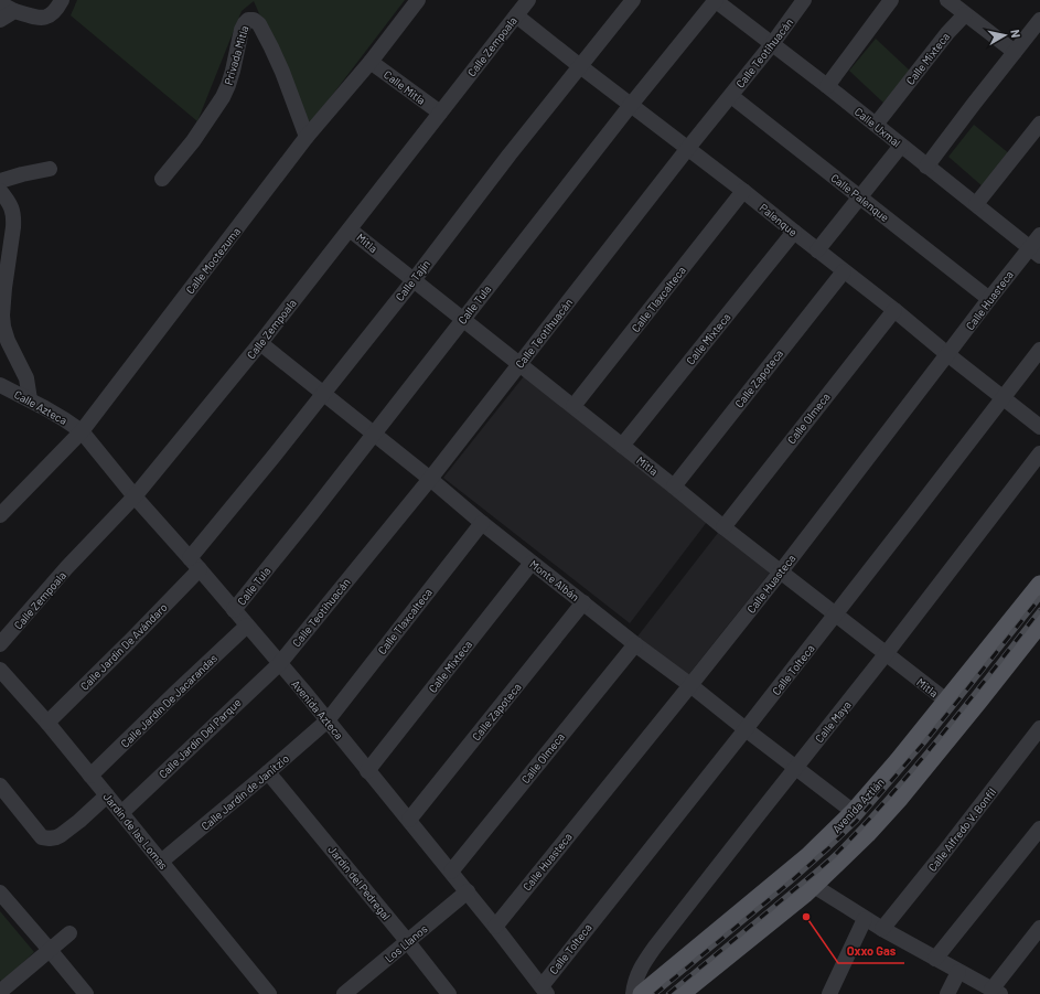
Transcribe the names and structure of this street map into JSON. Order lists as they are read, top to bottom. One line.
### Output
{"streets":{"main road":["Avenida Aztlán"],"street":["Calle Zempoala","Calle Teotihuacán","Privada Mitla","Calle Mixteca","Calle Mitla","Calle Uxmal","Calle Palenque","Palenque","Mitla","Calle Moctezuma","Calle Tajín","Calle Tlaxcalteca","Calle Huasteca","Calle Tula","Calle Zapoteca","Calle Azteca","Calle Olmeca","Monte Albán","Calle Jardín De Avándaro","Calle Tolteca","Calle Jardín De Jacarandas","Avenida Azteca","Calle Maya","Calle Jardín Del Parque","Calle Jardín de Janitzio","Calle Alfredo V. Bonfil","Jardín de las Lomas","Jardín del Pedregal","Los Llanos"]},"crossings":[["Calle Zempoala","Calle Mitla"],["Calle Zempoala","Palenque"],["Calle Zempoala","Mitla"],["Calle Zempoala","Monte Albán"],["Calle Zempoala","Avenida Azteca"],["Calle Teotihuacán","Calle Uxmal"],["Calle Teotihuacán","Calle Palenque"],["Calle Teotihuacán","Palenque"],["Calle Teotihuacán","Mitla"],["Calle Teotihuacán","Monte Albán"],["Calle Teotihuacán","Avenida Azteca"],["Calle Teotihuacán","Calle Jardín Del Parque"],["Privada Mitla","Calle Moctezuma"],["Calle Mixteca","Calle Uxmal"],["Calle Mixteca","Palenque"],["Calle Mixteca","Mitla"],["Calle Mixteca","Monte Albán"],["Calle Mixteca","Avenida Azteca"],["Calle Mitla","Calle Moctezuma"],["Calle Uxmal","Calle Huasteca"],["Calle Uxmal","Calle Tula"],["Calle Palenque","Calle Huasteca"],["Palenque","Calle Tajín"],["Palenque","Calle Tlaxcalteca"],["Palenque","Calle Huasteca"],["Palenque","Calle Tula"],["Palenque","Calle Zapoteca"],["Palenque","Calle Olmeca"],["Palenque","Calle Tolteca"],["Mitla","Calle Tajín"],["Mitla","Calle Tlaxcalteca"],["Mitla","Calle Huasteca"],["Mitla","Calle Tula"],["Mitla","Calle Zapoteca"],["Mitla","Calle Olmeca"],["Mitla","Calle Tolteca"],["Mitla","Calle Maya"],["Mitla","Avenida Aztlán"],["Calle Moctezuma","Calle Azteca"],["Calle Moctezuma","Avenida Azteca"],["Calle Tajín","Monte Albán"],["Calle Tajín","Calle Jardín De Avándaro"],["Calle Tajín","Avenida Azteca"],["Calle Tlaxcalteca","Monte Albán"],["Calle Tlaxcalteca","Avenida Azteca"],["Calle Tlaxcalteca","Calle Jardín de Janitzio"],["Calle Huasteca","Monte Albán"],["Calle Huasteca","Avenida Azteca"],["Calle Tula","Monte Albán"],["Calle Tula","Avenida Azteca"],["Calle Zapoteca","Monte Albán"],["Calle Zapoteca","Avenida Azteca"],["Calle Azteca","Avenida Azteca"],["Calle Olmeca","Monte Albán"],["Calle Olmeca","Avenida Azteca"],["Monte Albán","Calle Tolteca"],["Monte Albán","Calle Maya"],["Monte Albán","Avenida Aztlán"],["Calle Jardín De Avándaro","Avenida Azteca"],["Calle Jardín De Avándaro","Jardín de las Lomas"],["Calle Tolteca","Avenida Azteca"],["Calle Jardín De Jacarandas","Avenida Azteca"],["Calle Jardín De Jacarandas","Jardín de las Lomas"],["Avenida Azteca","Calle Jardín Del Parque"],["Avenida Azteca","Calle Jardín de Janitzio"],["Avenida Azteca","Los Llanos"],["Calle Jardín Del Parque","Jardín de las Lomas"],["Calle Jardín de Janitzio","Jardín de las Lomas"],["Calle Jardín de Janitzio","Jardín del Pedregal"],["Jardín del Pedregal","Los Llanos"]],"places":["Oxxo Gas"],"north":"right"}
